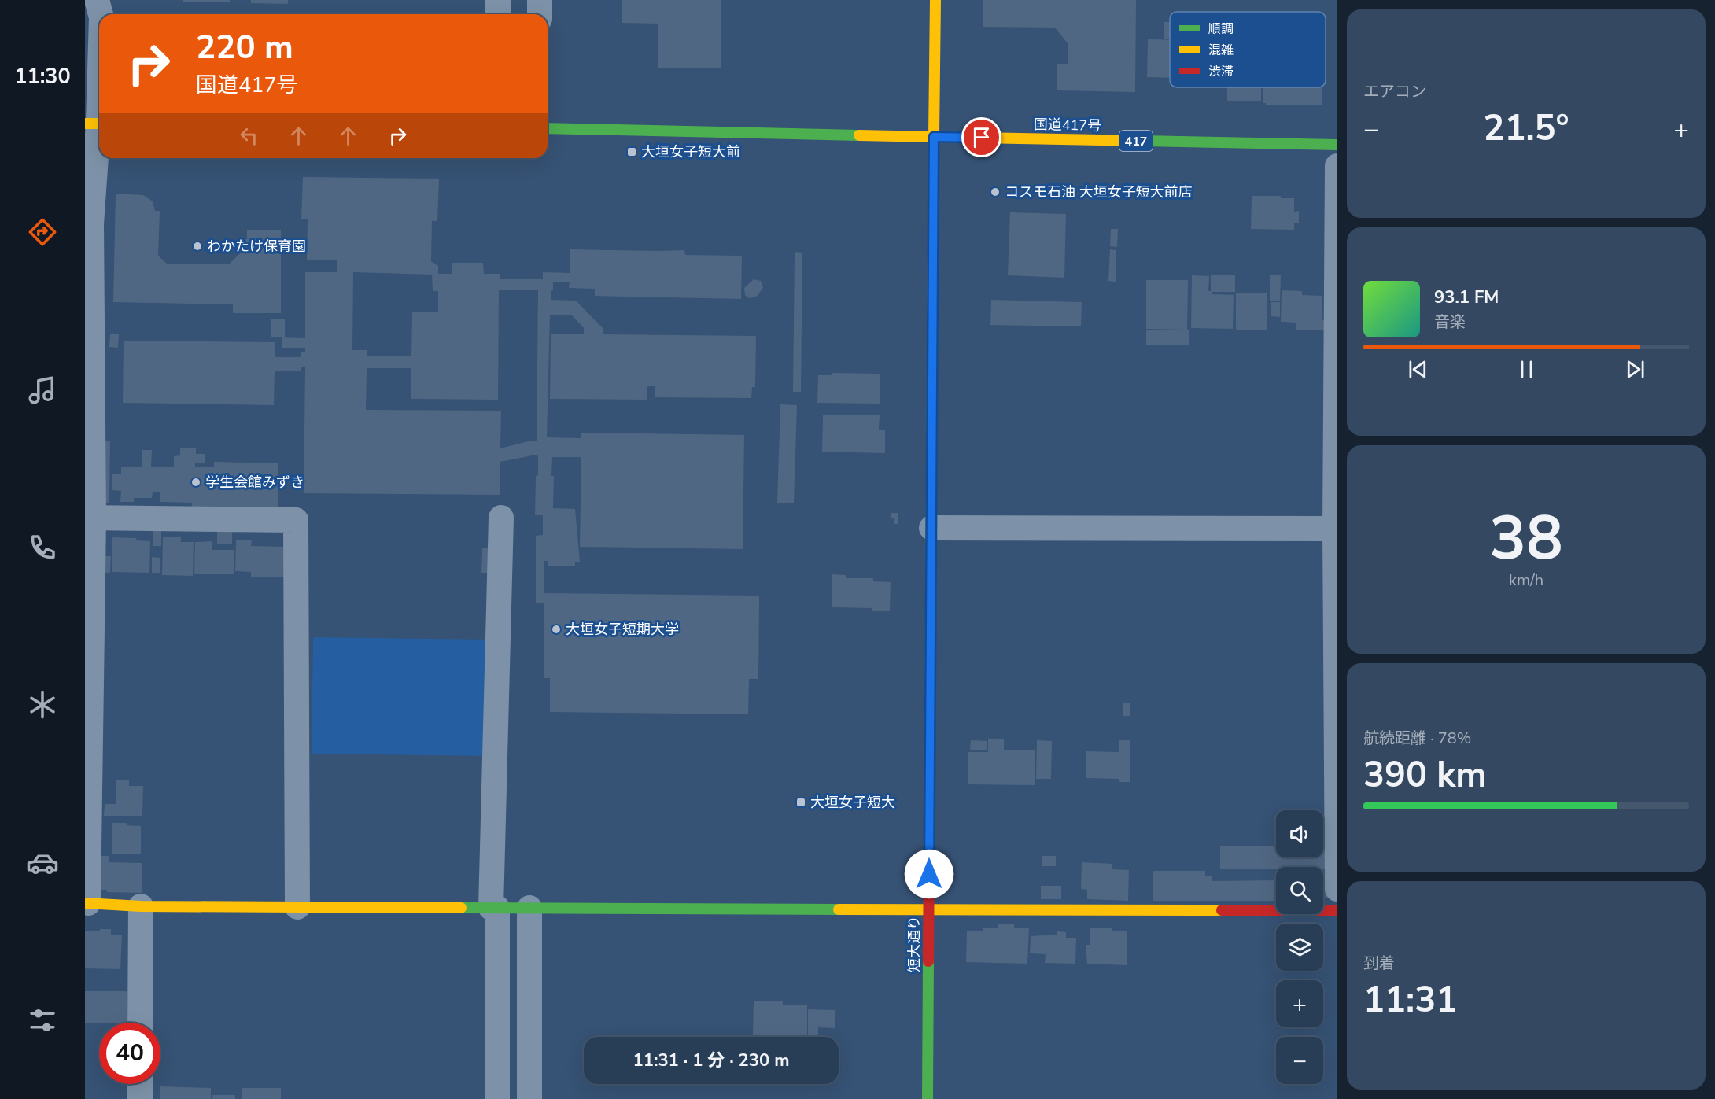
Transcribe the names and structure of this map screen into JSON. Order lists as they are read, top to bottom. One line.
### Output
{"streets":{"main road":["国道417号","417","短大通り"]},"crossings":[["国道417号","短大通り"]],"places":{"transit":["大垣女子短大前","大垣女子短大"],"other":["コスモ石油 大垣女子短大前店","わかたけ保育園","学生会館みずき","大垣女子短期大学"]},"legend":["順調","混雑","渋滞"],"page":{"tabs":"11:30","tile":["エアコン",["38","km/h"],["航続距離 · 78%","390 km"],["到着","11:31"]],"turn":["220 m","国道417号"],"heat":["−","21.5°","+"],"song":["93.1 FM","音楽"],"map_buttons":["+","−"],"limit":"40","trip":"11:31 · 1 分 · 230 m"}}
